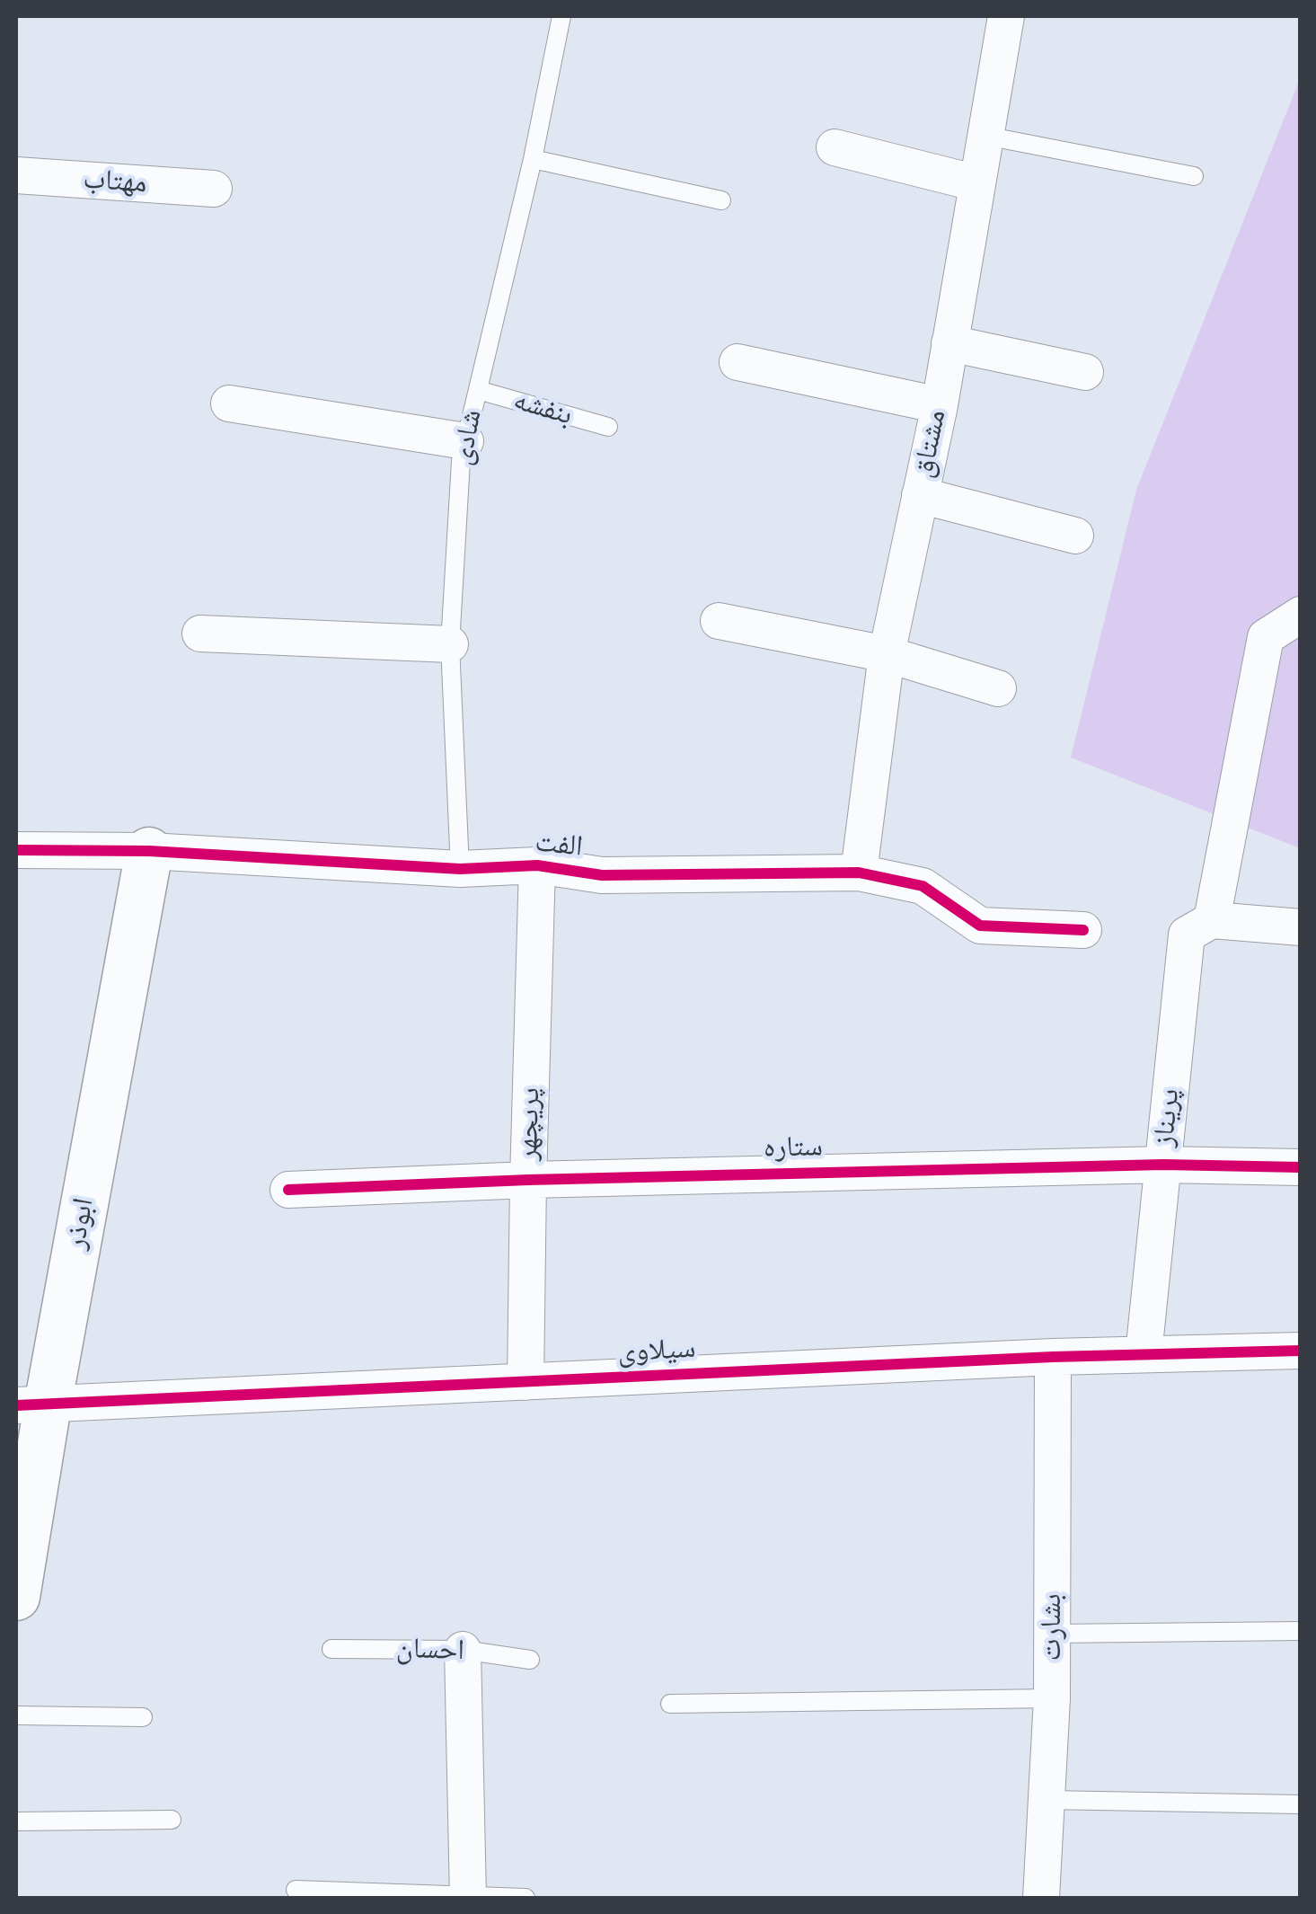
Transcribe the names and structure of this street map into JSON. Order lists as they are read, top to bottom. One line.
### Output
{"streets":{"street":["مهتاب","مشتاق","الفت","پریناز","پریچهر","ستاره","ابوذر","سیلاوی","بشارت"],"lane":["بنفشه","شادی","احسان"]},"crossings":[["بنفشه","شادی"],["شادی","الفت"],["مشتاق","الفت"],["الفت","پریچهر"],["الفت","ابوذر"],["پریناز","ستاره"],["پریناز","سیلاوی"],["پریچهر","ستاره"],["پریچهر","سیلاوی"],["ابوذر","سیلاوی"],["سیلاوی","بشارت"]]}
